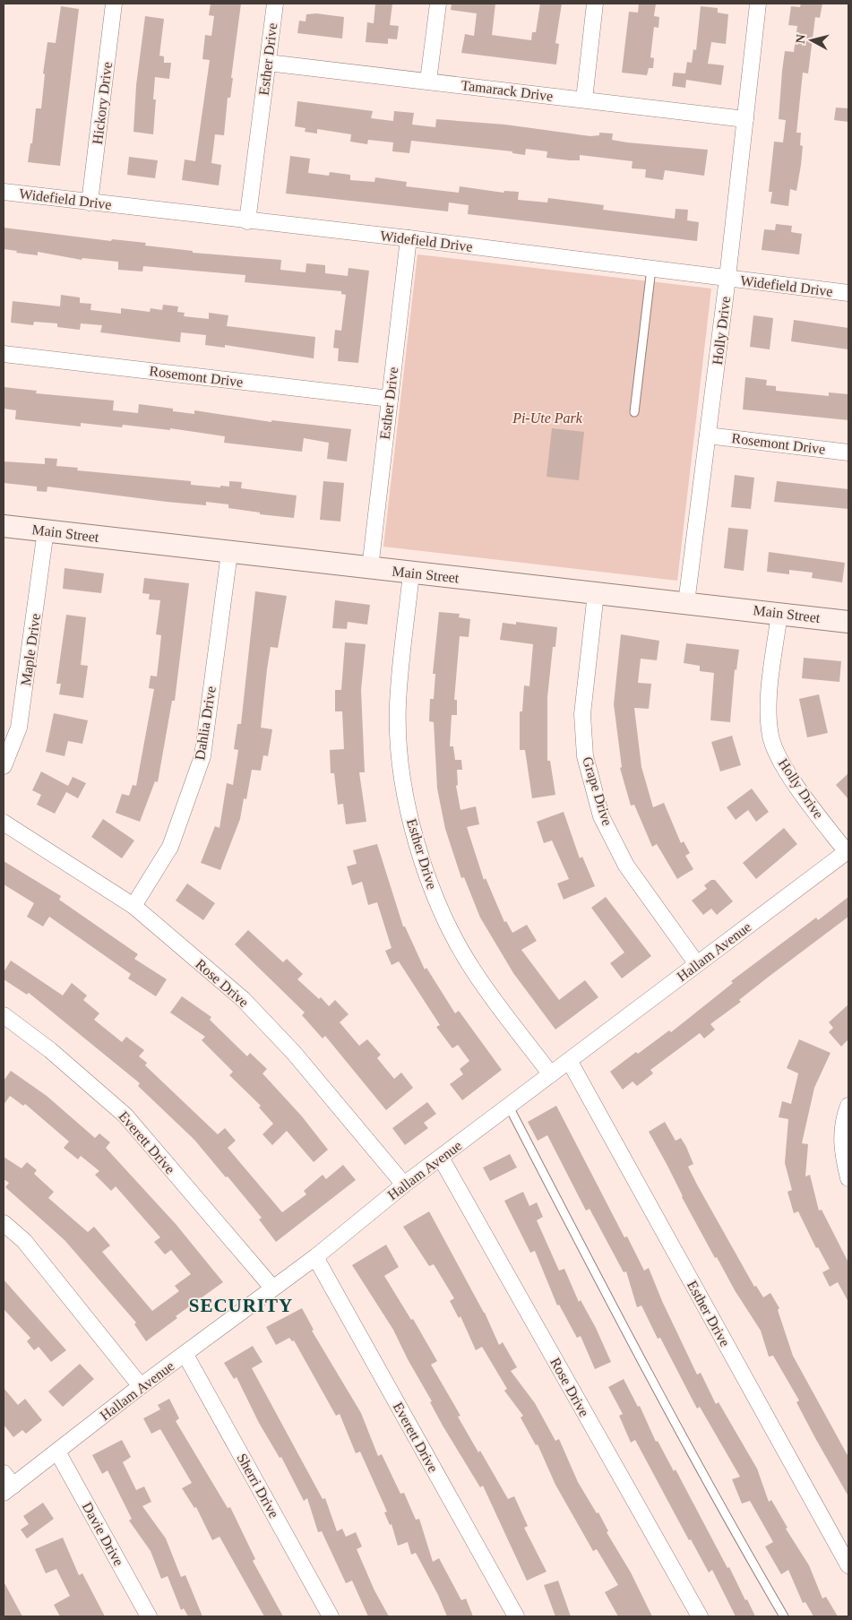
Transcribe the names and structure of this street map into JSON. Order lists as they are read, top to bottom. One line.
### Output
{"streets":{"main road":["Main Street"],"street":["Esther Drive","Tamarack Drive","Hickory Drive","Widefield Drive","Holly Drive","Rosemont Drive","Maple Drive","Dahlia Drive","Grape Drive","Hallam Avenue","Rose Drive","Everett Drive","Sherri Drive","Davie Drive"]},"crossings":[["Esther Drive","Tamarack Drive"],["Esther Drive","Widefield Drive"],["Esther Drive","Rosemont Drive"],["Esther Drive","Main Street"],["Esther Drive","Hallam Avenue"],["Tamarack Drive","Holly Drive"],["Hickory Drive","Widefield Drive"],["Widefield Drive","Holly Drive"],["Holly Drive","Rosemont Drive"],["Holly Drive","Main Street"],["Holly Drive","Hallam Avenue"],["Main Street","Maple Drive"],["Main Street","Dahlia Drive"],["Main Street","Grape Drive"],["Dahlia Drive","Rose Drive"],["Grape Drive","Hallam Avenue"],["Hallam Avenue","Rose Drive"],["Hallam Avenue","Everett Drive"],["Hallam Avenue","Sherri Drive"],["Hallam Avenue","Davie Drive"]],"districts":["SECURITY"],"parks":["Pi-Ute Park"],"north":"left"}
